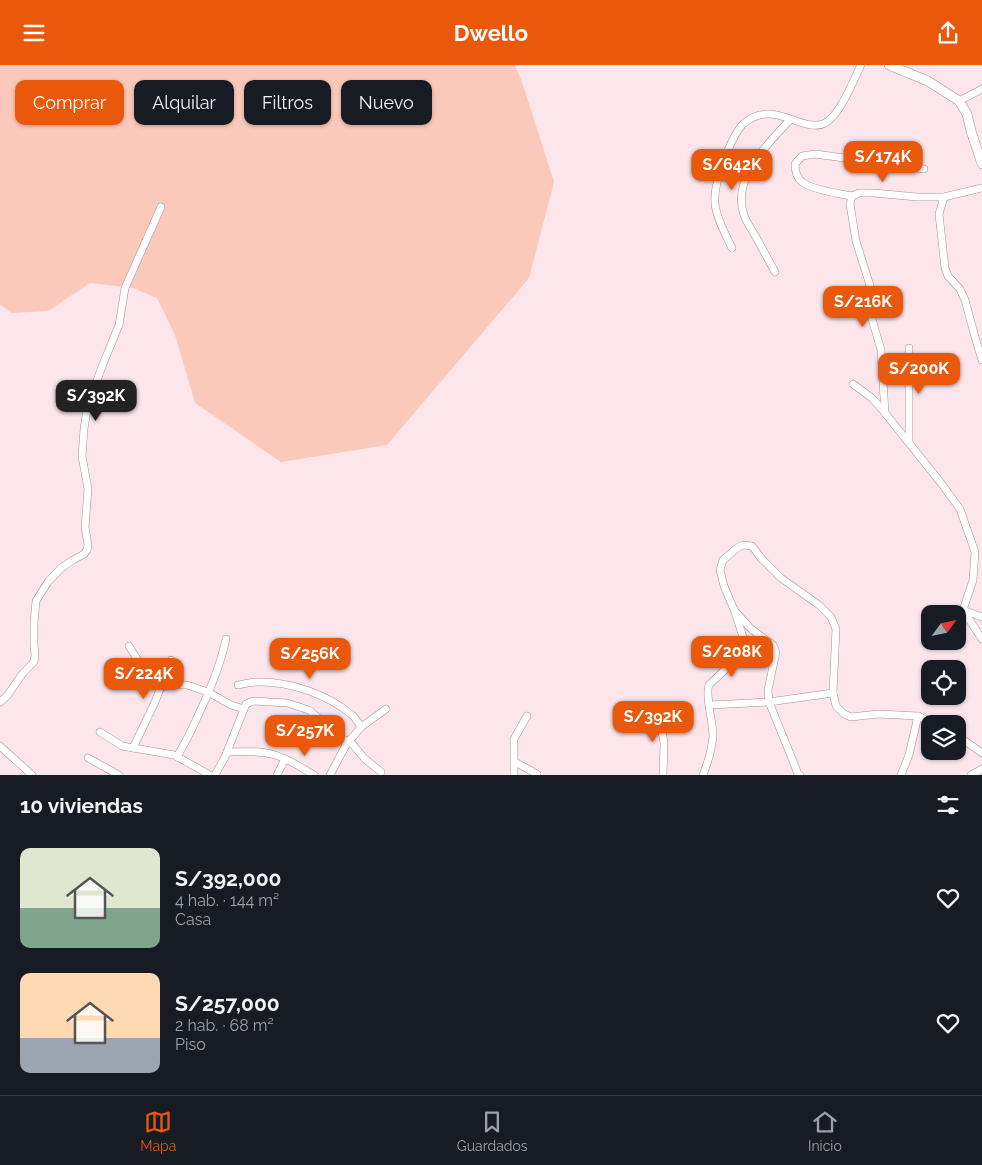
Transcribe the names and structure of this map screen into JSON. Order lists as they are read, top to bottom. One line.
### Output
{"north":"top right","page":{"header":"Dwello","chip":["Comprar","Alquilar","Filtros","Nuevo"],"price":["S/174K","S/642K","S/216K","S/200K","S/392K","S/208K","S/256K","S/224K","S/392K","S/257K"],"heading":"10 viviendas","list":[{"name":"S/392,000","note":"4 hab. · 144 m² · Casa"},{"name":"S/257,000","note":"2 hab. · 68 m² · Piso"}],"tabs":["Mapa","Guardados","Inicio"]}}
